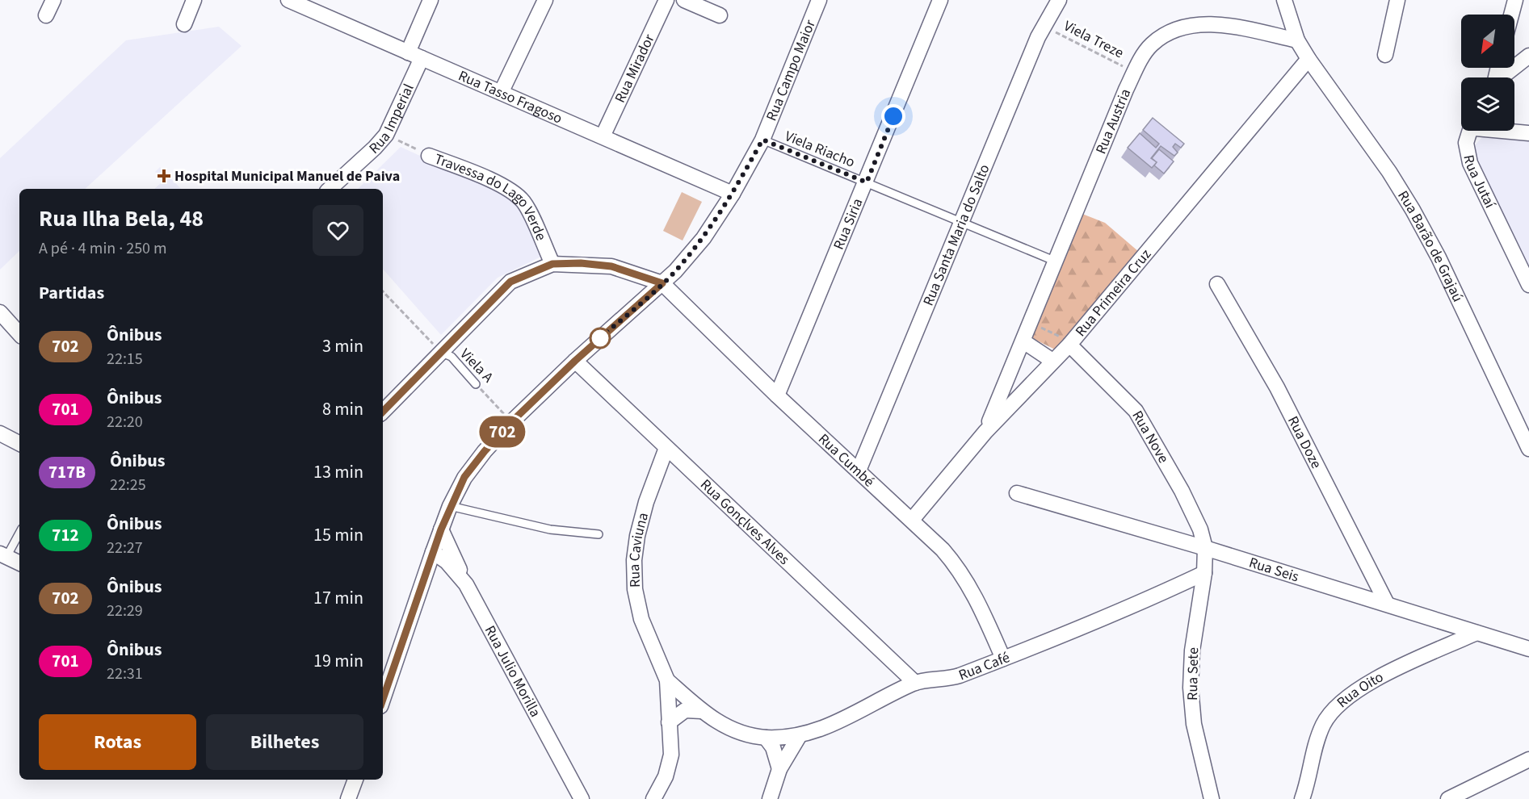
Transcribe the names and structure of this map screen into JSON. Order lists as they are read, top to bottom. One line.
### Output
{"streets":{"street":["Rua Mirador","Rua Campo Maior","Rua Tasso Fragoso","Rua Imperial","Rua Austria","Rua Jutaí","Travessa do Lago Verde","Rua Siria","Rua Santa Maria do Salto","Rua Barão de Grajaú","Rua Primeira Cruz","Rua Nove","Rua Doze","Rua Cumbé","Rua Gonçlves Alves","Rua Caviuna","Rua Seis","Rua Café","Rua Julio Morilla","Rua Sete","Rua Oito"],"lane":["Viela Riacho","Viela A"],"path":["Viela Treze"]},"crossings":[["Viela Treze","Rua Austria"],["Viela Treze","Rua Santa Maria do Salto"],["Rua Mirador","Rua Tasso Fragoso"],["Rua Campo Maior","Rua Tasso Fragoso"],["Rua Campo Maior","Viela Riacho"],["Rua Campo Maior","Viela A"],["Rua Campo Maior","Rua Cumbé"],["Rua Campo Maior","Rua Gonçlves Alves"],["Rua Campo Maior","Rua Julio Morilla"],["Rua Tasso Fragoso","Rua Imperial"],["Rua Imperial","Travessa do Lago Verde"],["Rua Austria","Viela Riacho"],["Rua Austria","Rua Barão de Grajaú"],["Rua Austria","Rua Primeira Cruz"],["Viela Riacho","Rua Siria"],["Viela Riacho","Rua Santa Maria do Salto"],["Rua Siria","Rua Cumbé"],["Rua Santa Maria do Salto","Rua Cumbé"],["Rua Barão de Grajaú","Rua Primeira Cruz"],["Rua Primeira Cruz","Rua Nove"],["Rua Primeira Cruz","Rua Cumbé"],["Rua Nove","Rua Seis"],["Rua Nove","Rua Sete"],["Rua Doze","Rua Seis"],["Rua Cumbé","Rua Café"],["Rua Gonçlves Alves","Rua Caviuna"],["Rua Gonçlves Alves","Rua Café"],["Rua Caviuna","Rua Café"],["Rua Seis","Rua Sete"],["Rua Seis","Rua Oito"],["Rua Café","Rua Sete"]],"places":{"health":["Hospital Municipal Manuel de Paiva"]},"lines":["bus line 702"],"north":"bottom left","page":{"on_map":"702","heading":[["Rua Ilha Bela, 48","A pé · 4 min · 250 m"],"Partidas"],"list":[{"mark":"702","name":"Ônibus","note":"22:15","value":"3 min"},{"mark":"701","name":"Ônibus","note":"22:20","value":"8 min"},{"mark":"717B","name":"Ônibus","note":"22:25","value":"13 min"},{"mark":"712","name":"Ônibus","note":"22:27","value":"15 min"},{"mark":"702","name":"Ônibus","note":"22:29","value":"17 min"},{"mark":"701","name":"Ônibus","note":"22:31","value":"19 min"}],"buttons":["Rotas","Bilhetes"]}}
